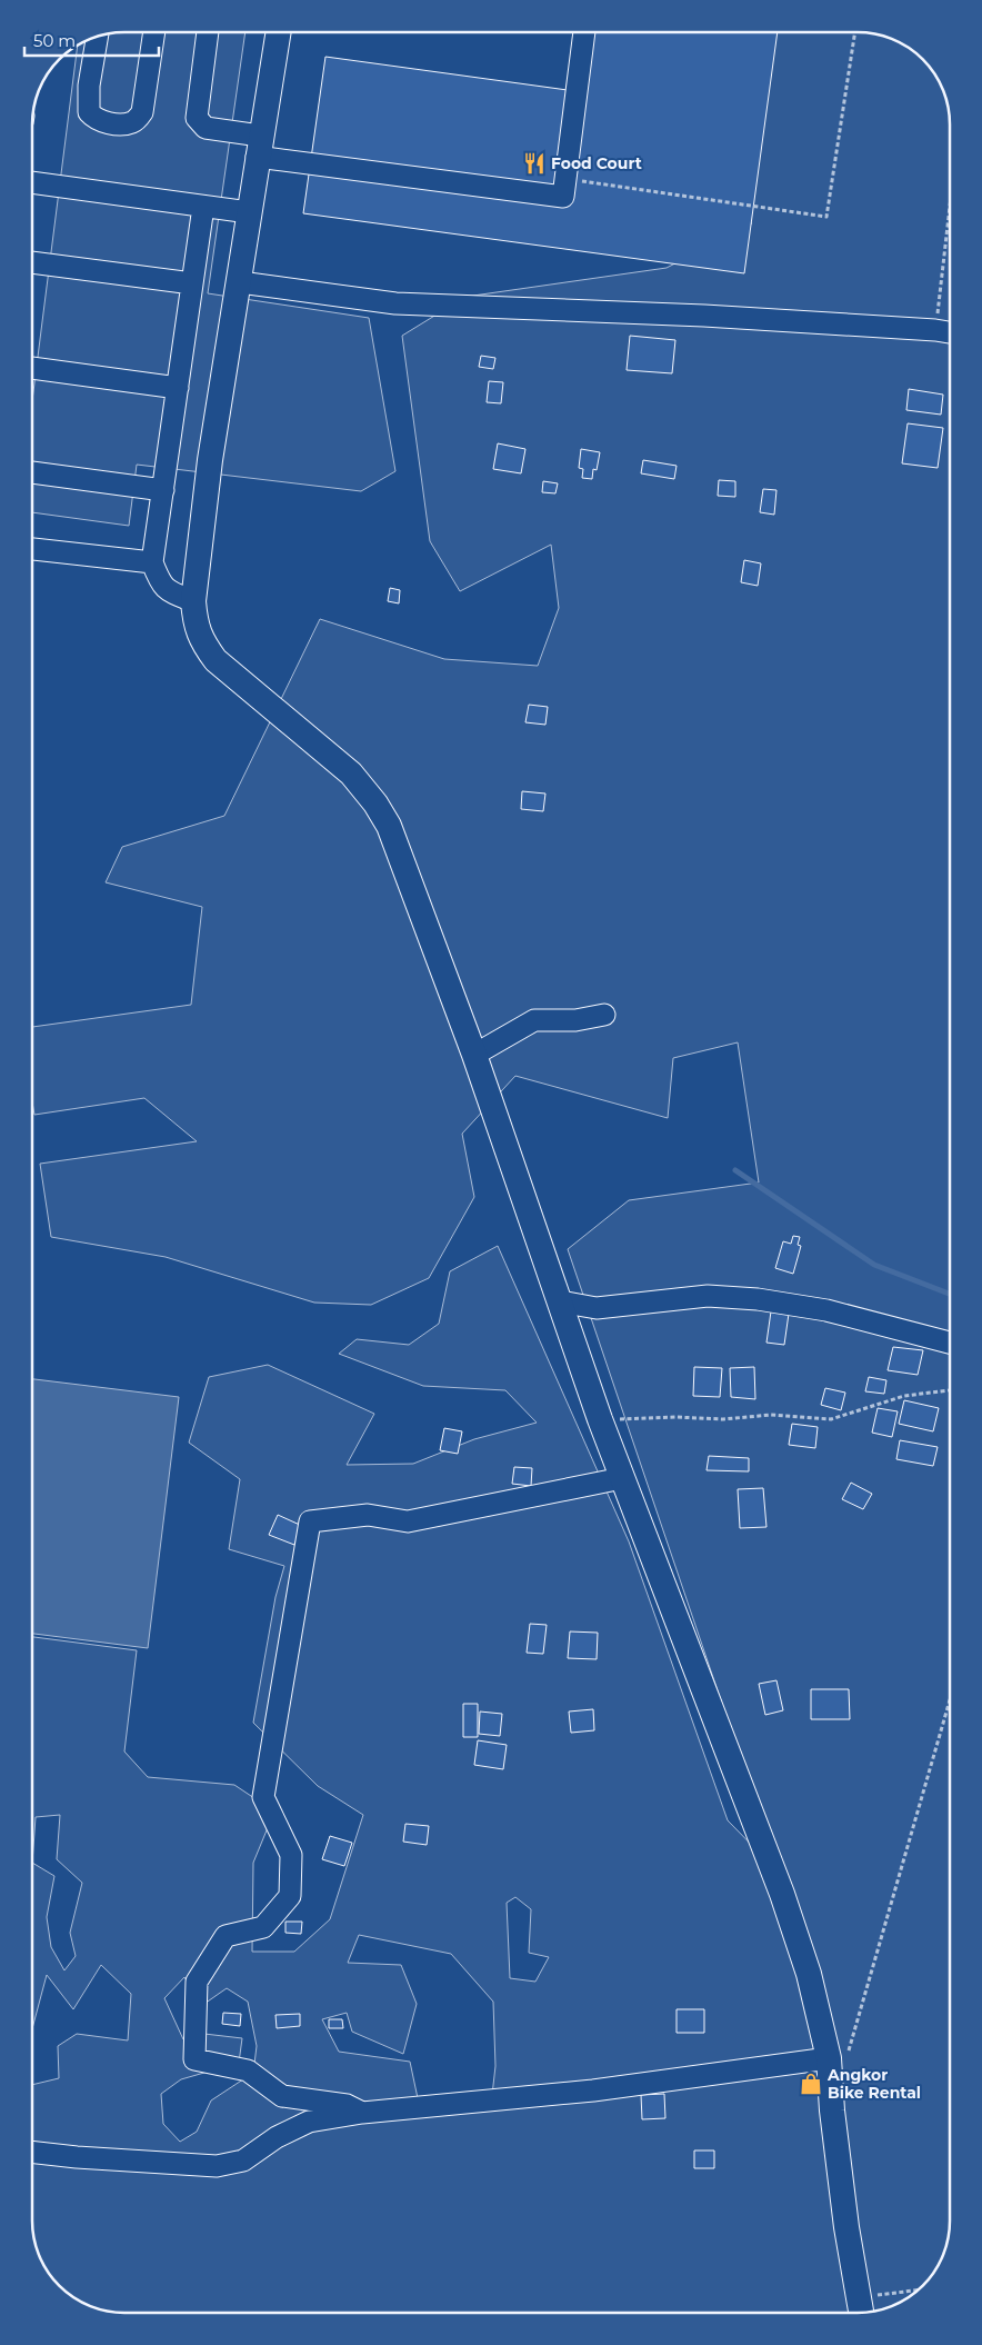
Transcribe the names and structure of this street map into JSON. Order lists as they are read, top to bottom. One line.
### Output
{"places":{"restaurant":["Food Court"],"shop":["Angkor Bike Rental"]},"scale_bar":"50 m"}
